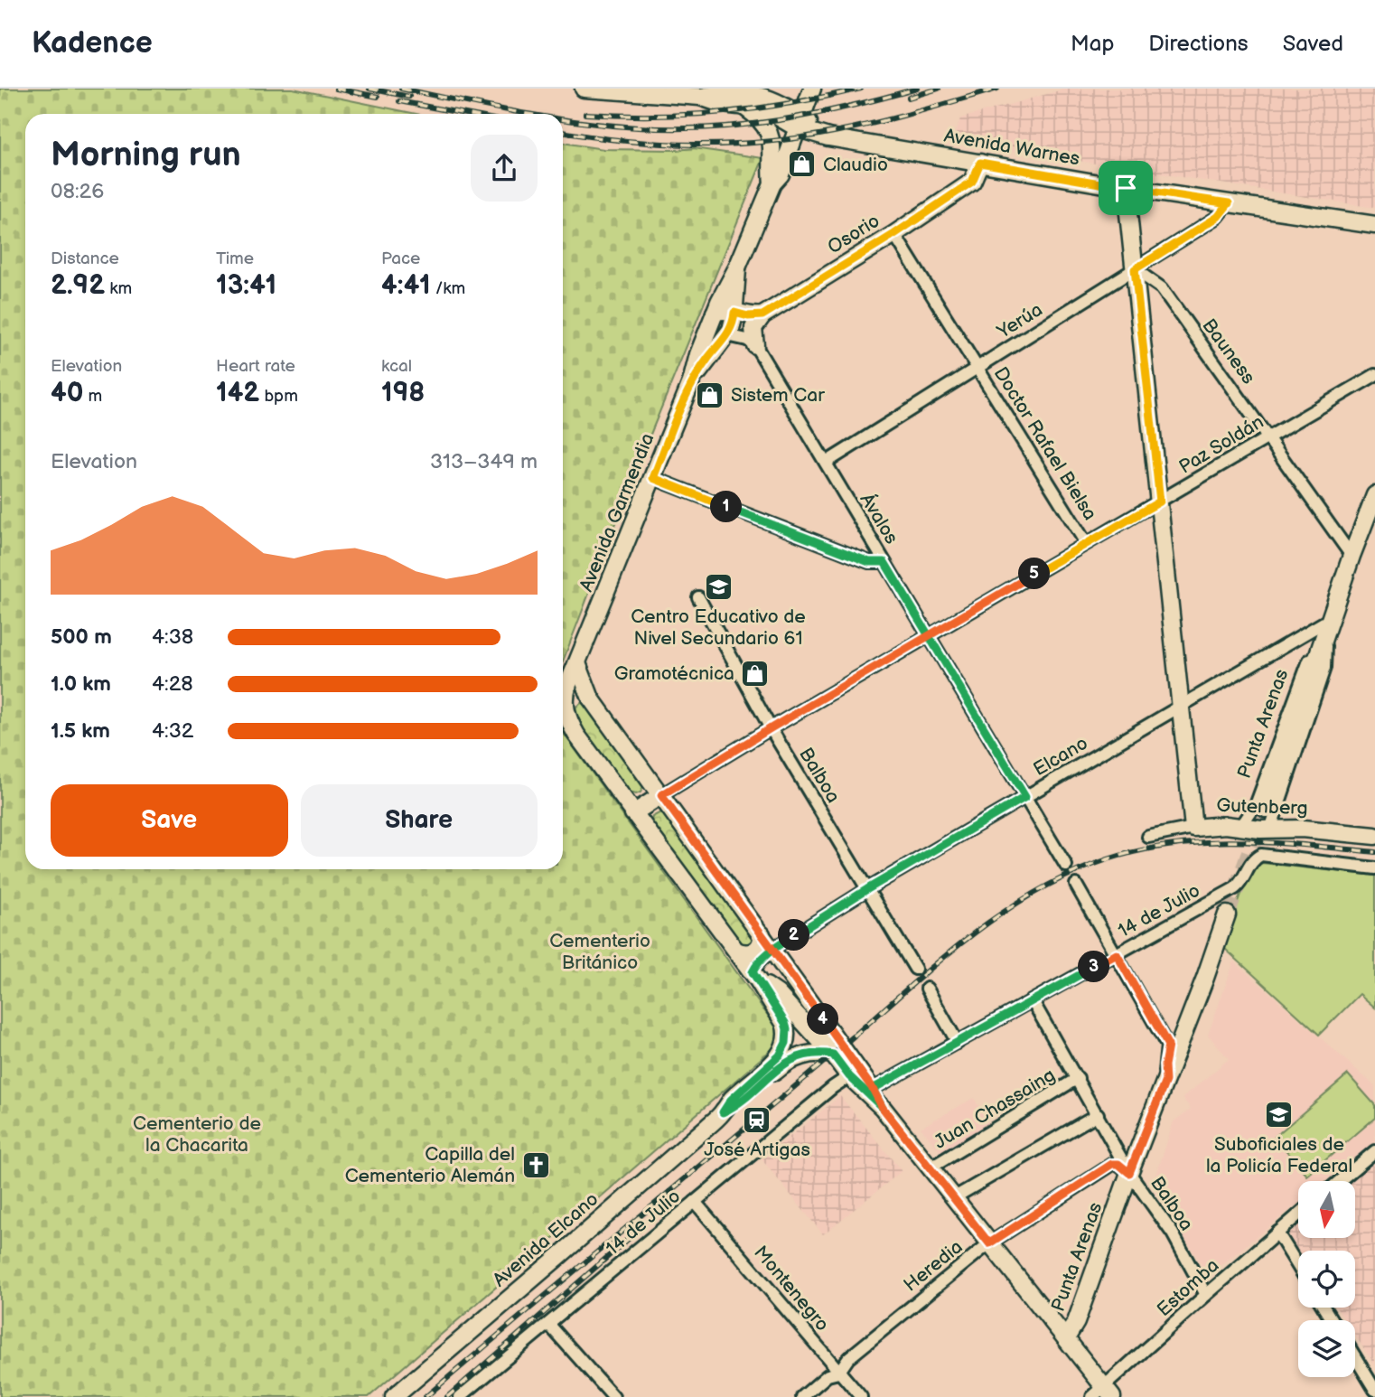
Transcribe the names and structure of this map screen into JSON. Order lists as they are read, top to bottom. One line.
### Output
{"streets":{"main road":["Avenida Warnes","Osorio","Avenida Garmendia","Punta Arenas","Gutenberg","Avenida Elcano"],"street":["Yerúa","Bauness","Doctor Rafael Bielsa","Paz Soldán","Ávalos","Elcano","Balboa","14 de Julio","Juan Chassaing","Heredia","Estomba","Montenegro"]},"crossings":[["Avenida Warnes","Osorio"],["Avenida Warnes","Yerúa"],["Avenida Warnes","Avenida Garmendia"],["Osorio","Doctor Rafael Bielsa"],["Yerúa","Bauness"],["Yerúa","Doctor Rafael Bielsa"],["Yerúa","Ávalos"],["Bauness","Paz Soldán"],["Bauness","Punta Arenas"],["Doctor Rafael Bielsa","Paz Soldán"],["Paz Soldán","Ávalos"],["Paz Soldán","Balboa"],["Ávalos","Elcano"],["Punta Arenas","Elcano"],["Punta Arenas","Balboa"],["Punta Arenas","Gutenberg"],["Punta Arenas","14 de Julio"],["Punta Arenas","Heredia"],["Elcano","Balboa"],["Balboa","14 de Julio"],["Balboa","Juan Chassaing"],["Balboa","Heredia"],["Balboa","Estomba"],["14 de Julio","Montenegro"],["Heredia","Montenegro"]],"parks":["Cementerio Británico","Cementerio de la Chacarita"],"places":{"shop":["Claudio","Sistem Car","Gramotécnica"],"school or university":["Centro Educativo de Nivel Secundario 61","Suboficiales de la Policía Federal"],"station":["José Artigas"],"church":["Capilla del Cementerio Alemán"]},"north":"bottom","page":{"header":"Kadence","nav":["Map","Directions","Saved"],"heading":["Morning run","08:26"],"stats":[["Distance","2.92 km"],["Time","13:41"],["Pace","4:41 /km"],["Elevation","40 m"],["Heart rate","142 bpm"],["kcal","198"]],"chart":["Elevation","313–349 m"],"pins":["1","5","2","3","4"],"list":[{"name":"500 m","note":"4:38"},{"name":"1.0 km","note":"4:28"},{"name":"1.5 km","note":"4:32"}],"buttons":["Save","Share"]}}
